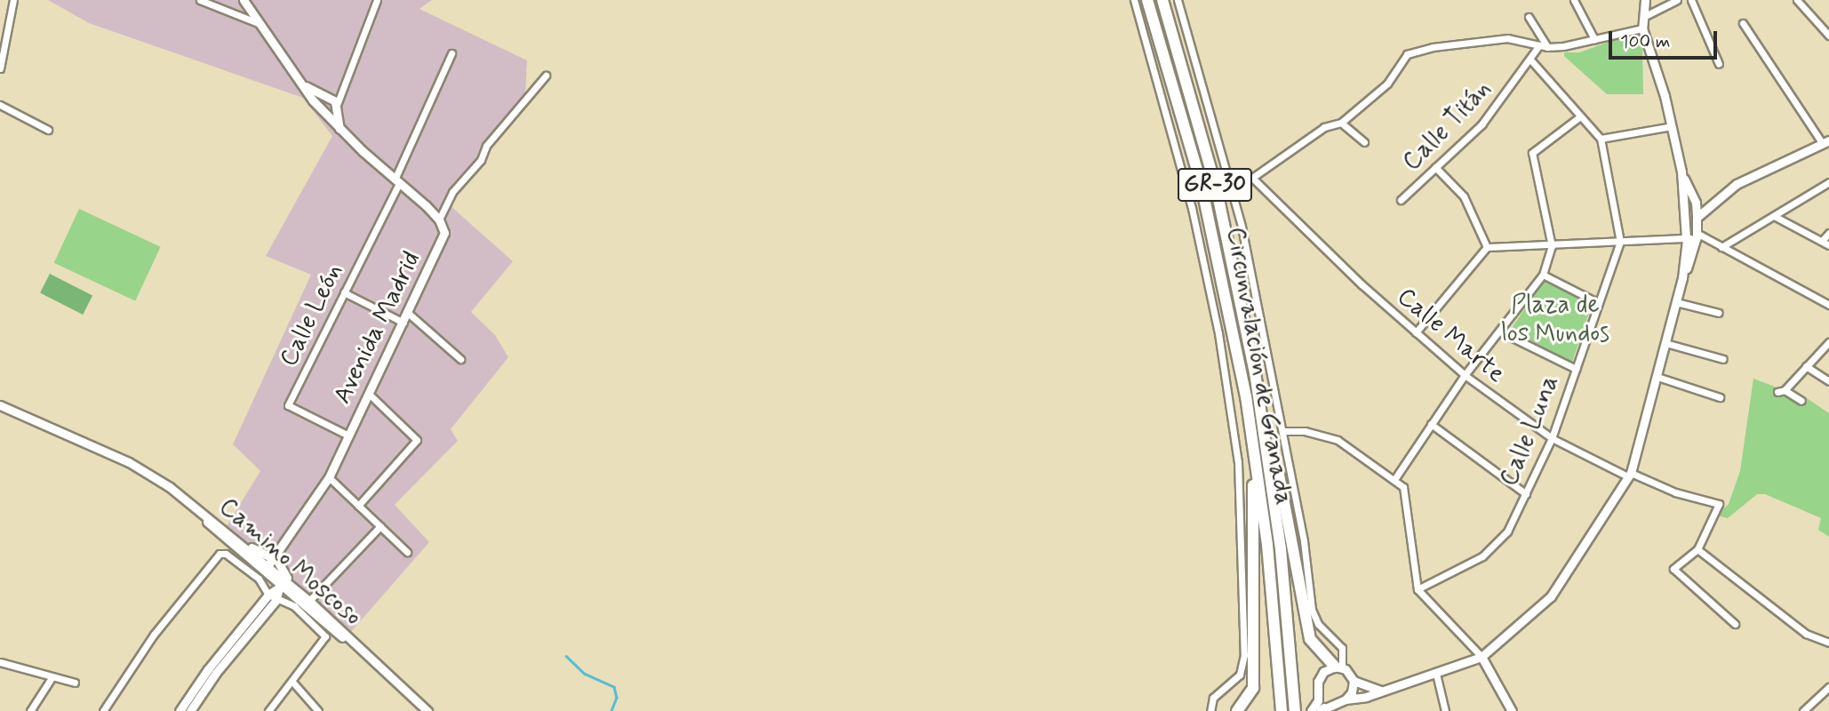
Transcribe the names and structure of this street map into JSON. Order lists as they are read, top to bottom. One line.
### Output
{"streets":{"highway":["GR-30","Circunvalación de Granada"],"street":["Calle Titán","Calle León","Avenida Madrid","Calle Marte","Calle Luna","Camino Moscoso"]},"crossings":[["Calle León","Avenida Madrid"],["Avenida Madrid","Camino Moscoso"],["Calle Marte","Calle Luna"]],"parks":["Plaza de los Mundos"],"scale_bar":"100 m"}
